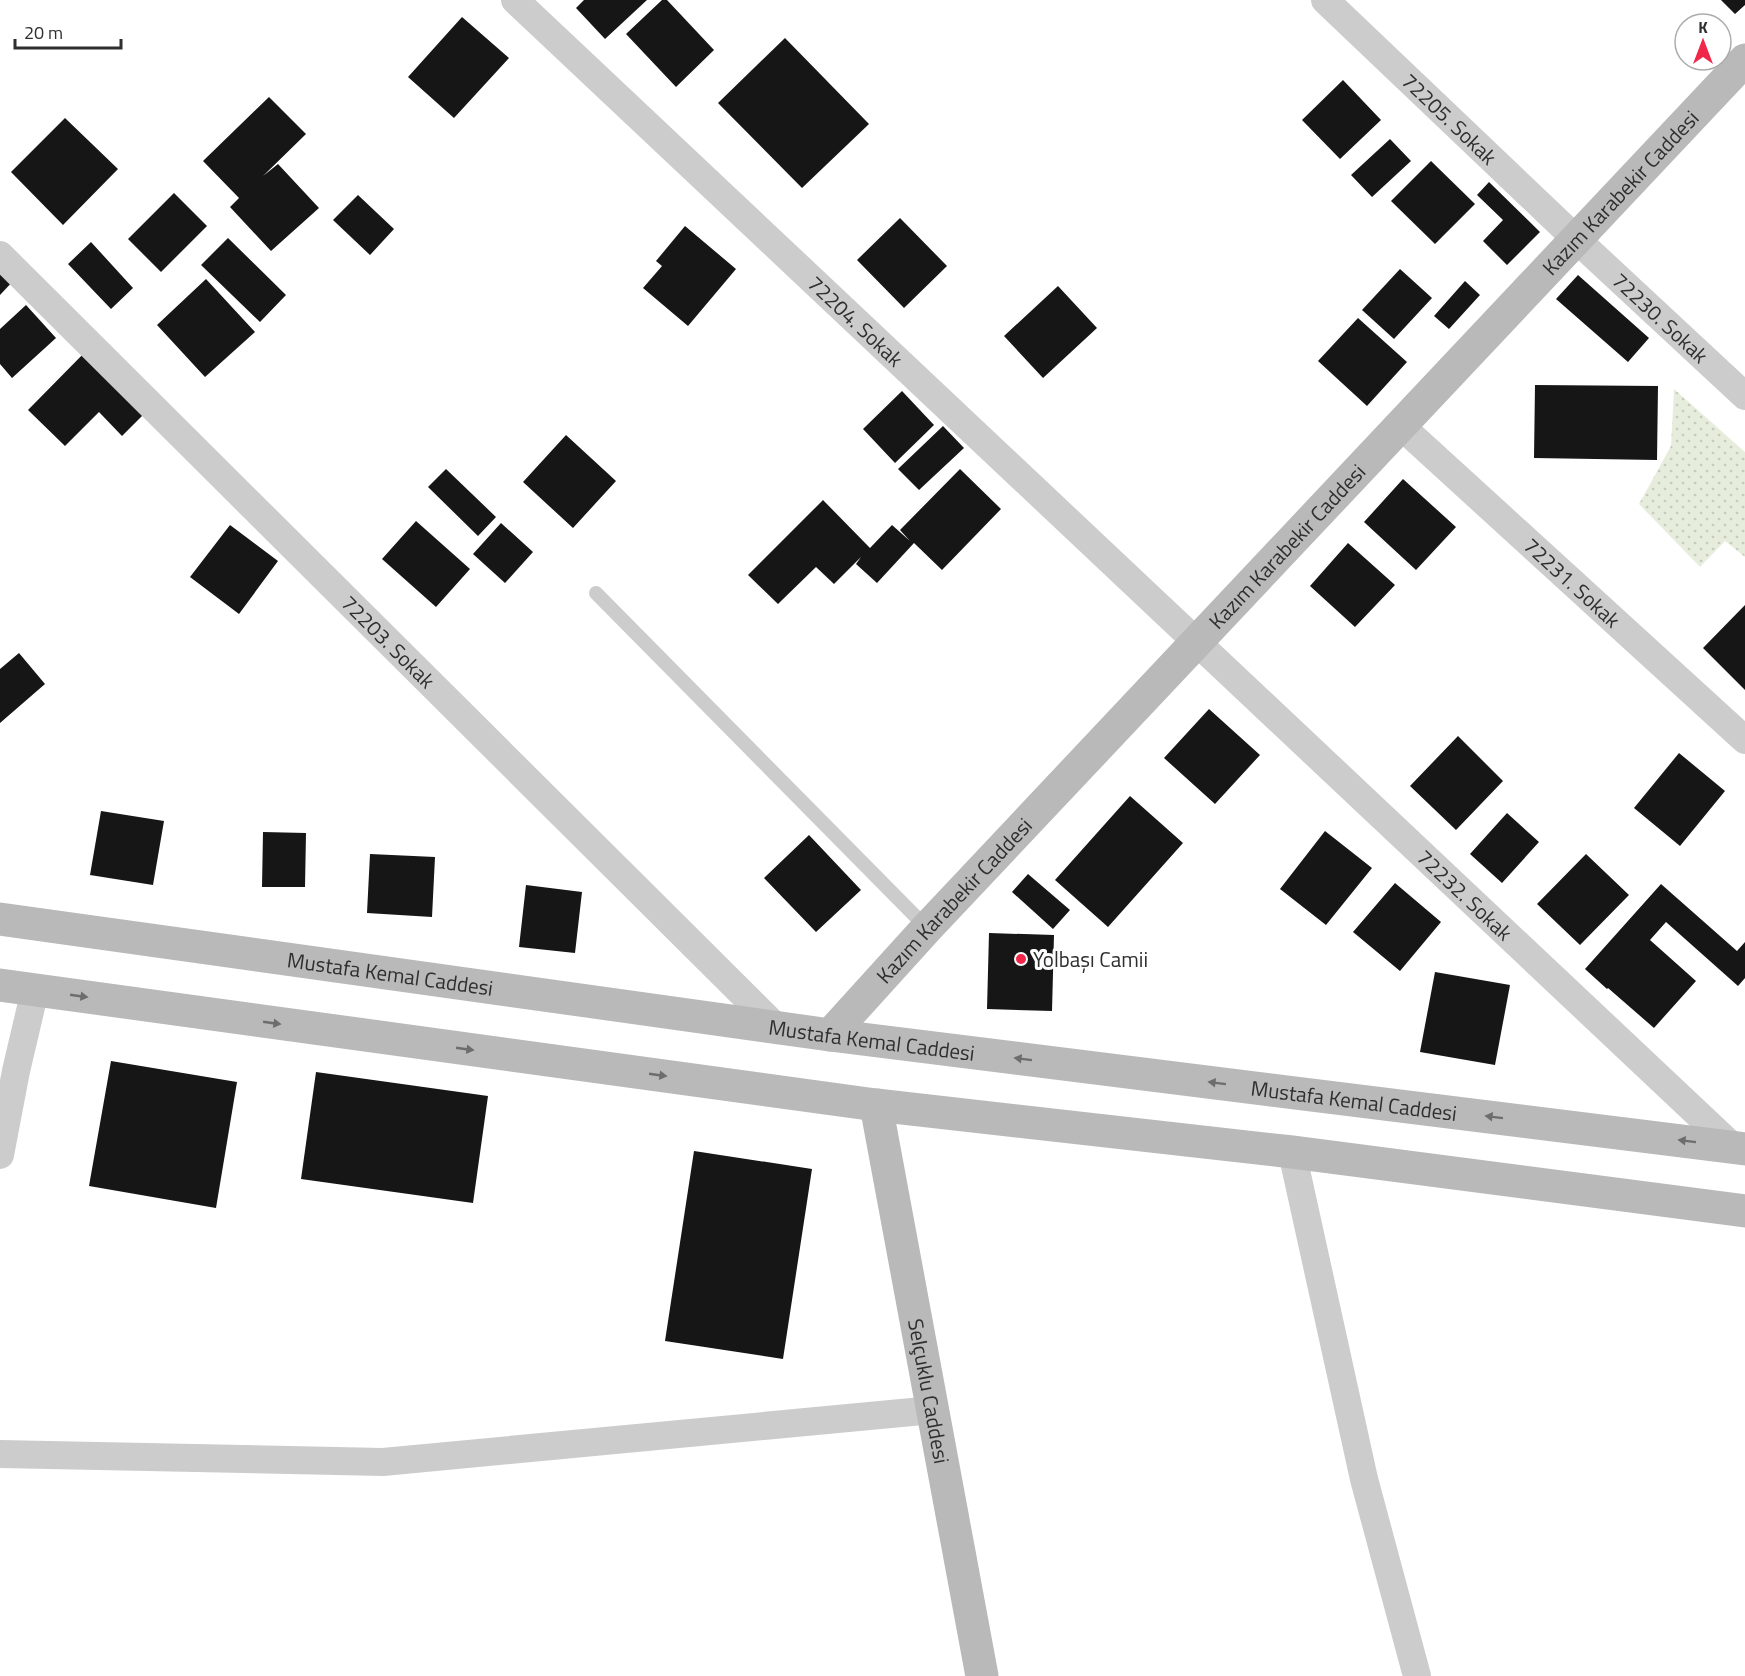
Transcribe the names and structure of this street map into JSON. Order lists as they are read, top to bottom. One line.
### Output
{"streets":{"main road":["Kazım Karabekir Caddesi","Mustafa Kemal Caddesi","Selçuklu Caddesi"],"street":["72205. Sokak","72230. Sokak","72204. Sokak","72231. Sokak","72203. Sokak","72232. Sokak"]},"crossings":[["72205. Sokak","Kazım Karabekir Caddesi"],["72205. Sokak","72230. Sokak"],["Kazım Karabekir Caddesi","72230. Sokak"],["Kazım Karabekir Caddesi","72204. Sokak"],["Kazım Karabekir Caddesi","72231. Sokak"],["Kazım Karabekir Caddesi","72232. Sokak"],["Kazım Karabekir Caddesi","Mustafa Kemal Caddesi"],["72204. Sokak","72232. Sokak"],["72203. Sokak","Mustafa Kemal Caddesi"],["72232. Sokak","Mustafa Kemal Caddesi"]],"places":["Yolbaşı Camii"],"scale_bar":"20 m","north":"top"}
